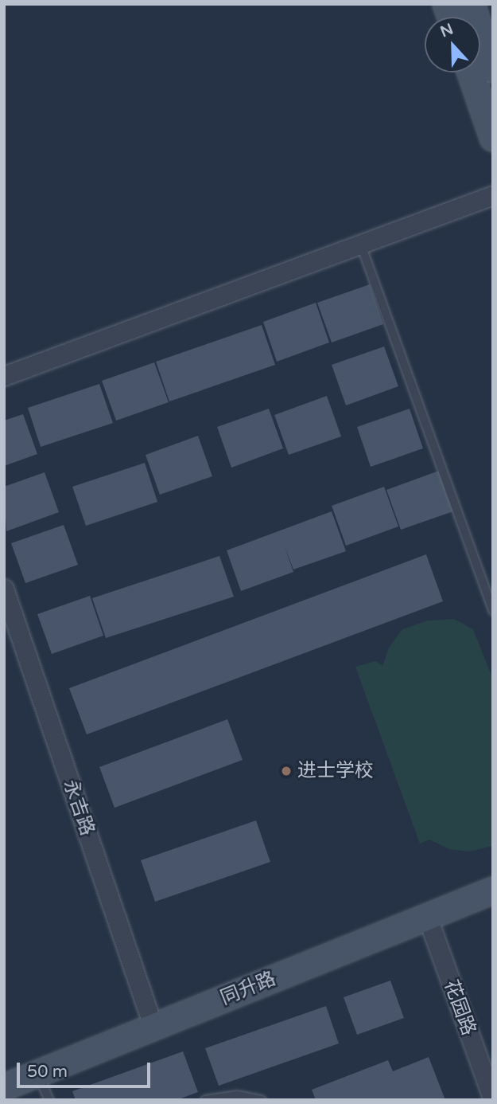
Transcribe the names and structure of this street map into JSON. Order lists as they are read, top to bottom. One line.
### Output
{"streets":{"street":["永吉路","同升路","花园路"]},"crossings":[["永吉路","同升路"],["同升路","花园路"]],"places":["进士学校"],"scale_bar":"50 m","north":"top"}
